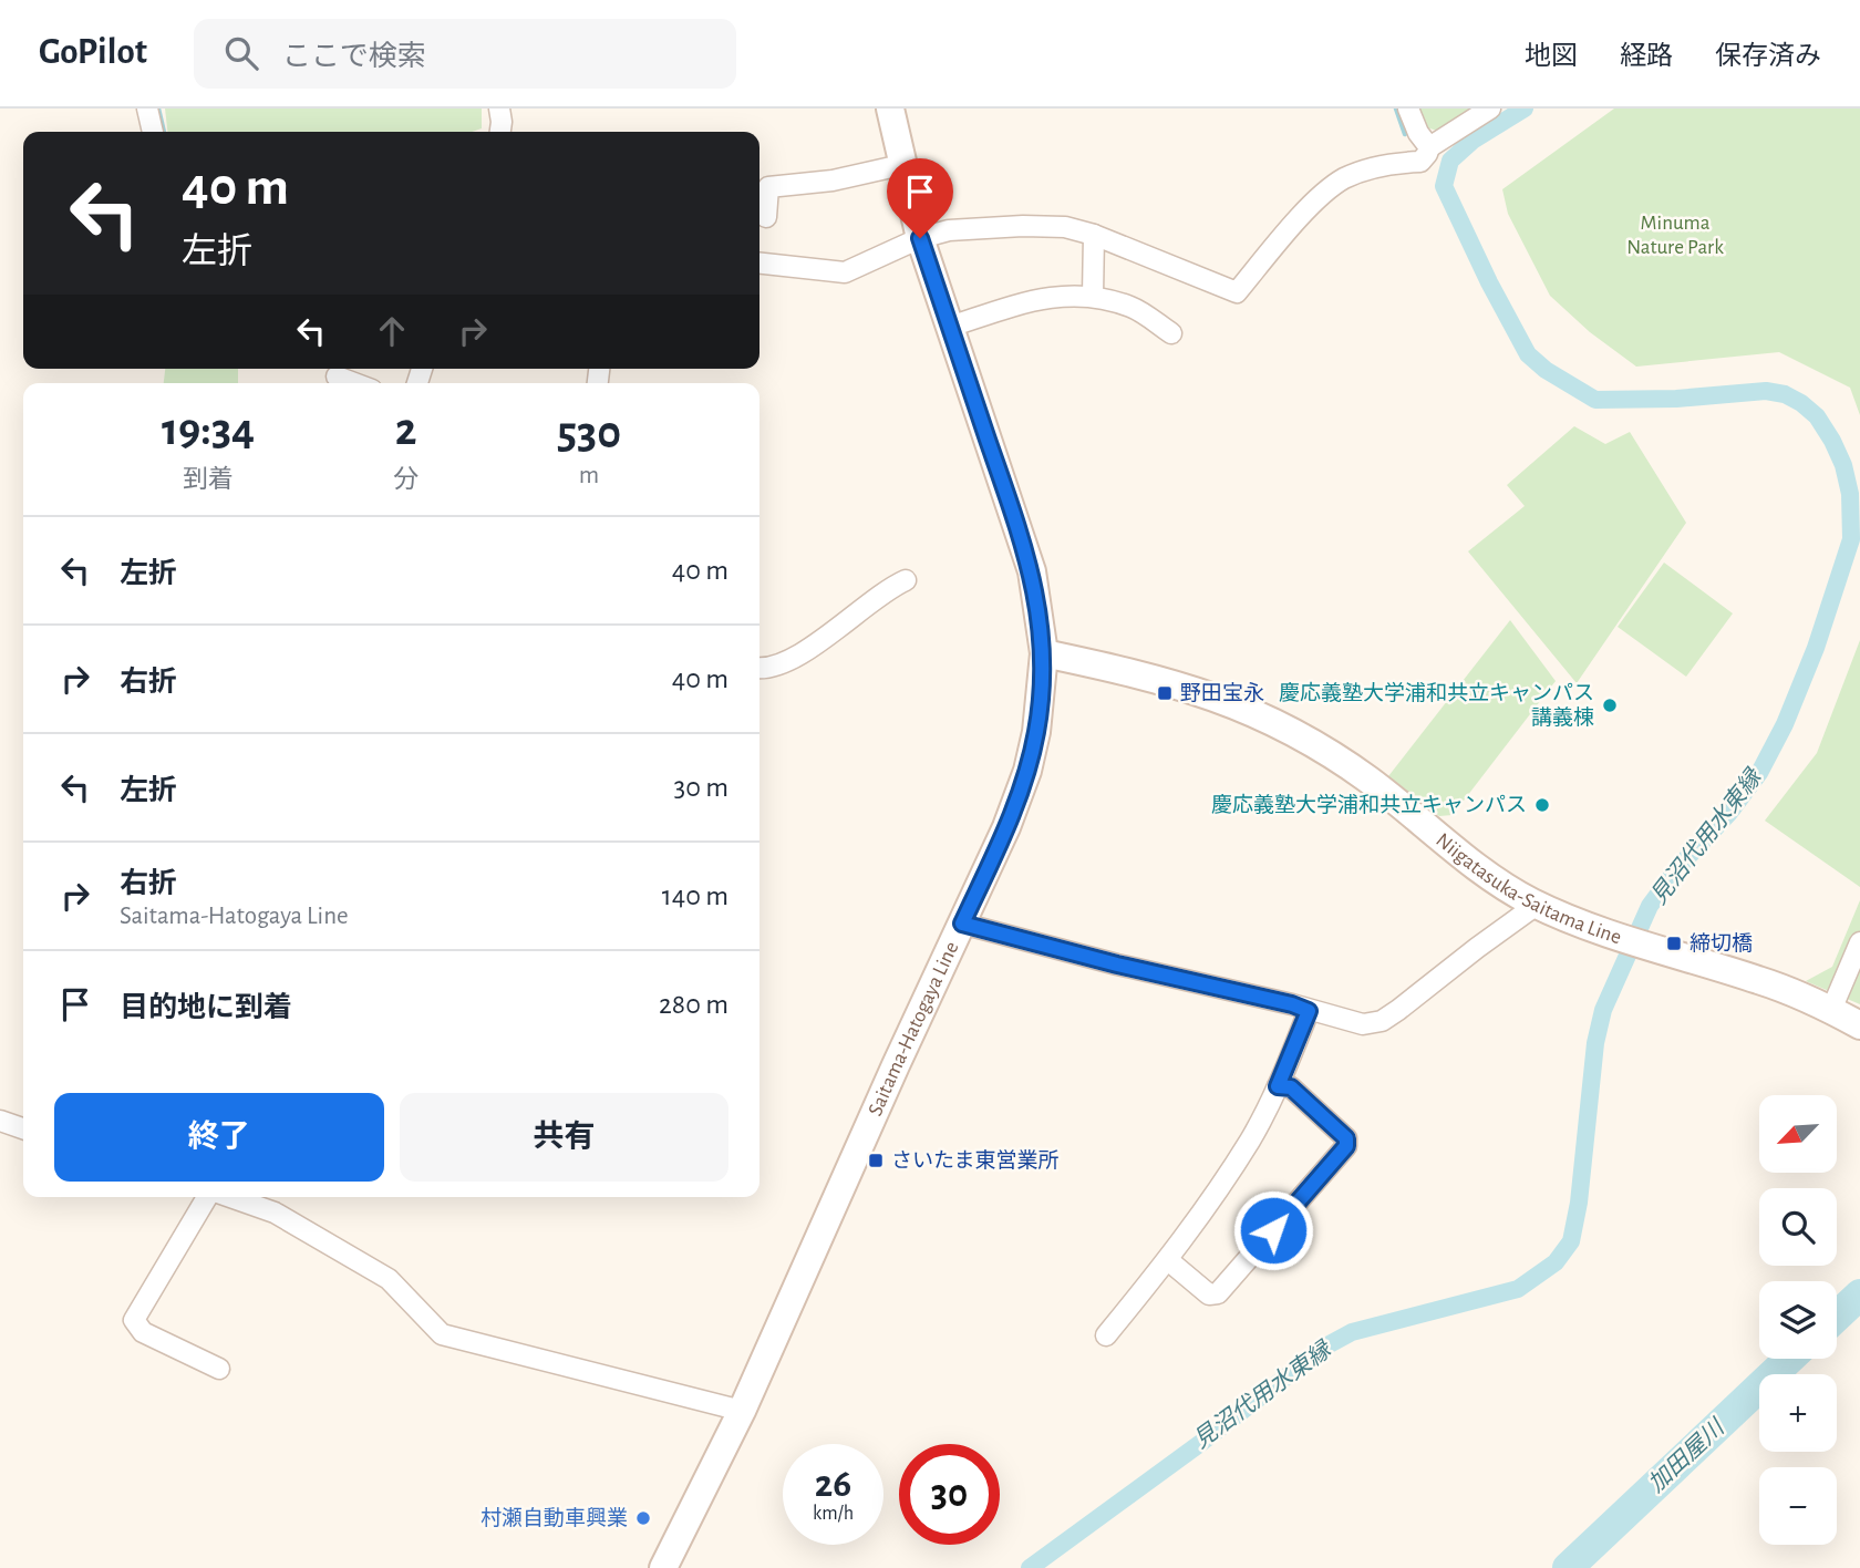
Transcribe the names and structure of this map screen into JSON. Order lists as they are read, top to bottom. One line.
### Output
{"streets":{"main road":["Niigatasuka-Saitama Line","Saitama-Hatogaya Line"]},"crossings":[["Niigatasuka-Saitama Line","Saitama-Hatogaya Line"]],"water":["見沼代用水東縁","加田屋川"],"parks":["Minuma Nature Park"],"places":{"transit":["野田宝永","締切橋","さいたま東営業所"],"other":["慶応義塾大学浦和共立キャンパス 講義棟","慶応義塾大学浦和共立キャンパス","村瀬自動車興業"]},"north":"bottom left","page":{"header":"GoPilot","search":"ここで検索","nav":["地図","経路","保存済み"],"turn":["40 m","左折"],"eta":["19:34","到着","2","分","530","m"],"list":[{"name":"左折","value":"40 m"},{"name":"右折","value":"40 m"},{"name":"左折","value":"30 m"},{"name":"右折","note":"Saitama-Hatogaya Line","value":"140 m"},{"name":"目的地に到着","value":"280 m"}],"buttons":["終了","共有"],"map_buttons":["+","−"],"speed":"26 km/h","limit":"30"}}
